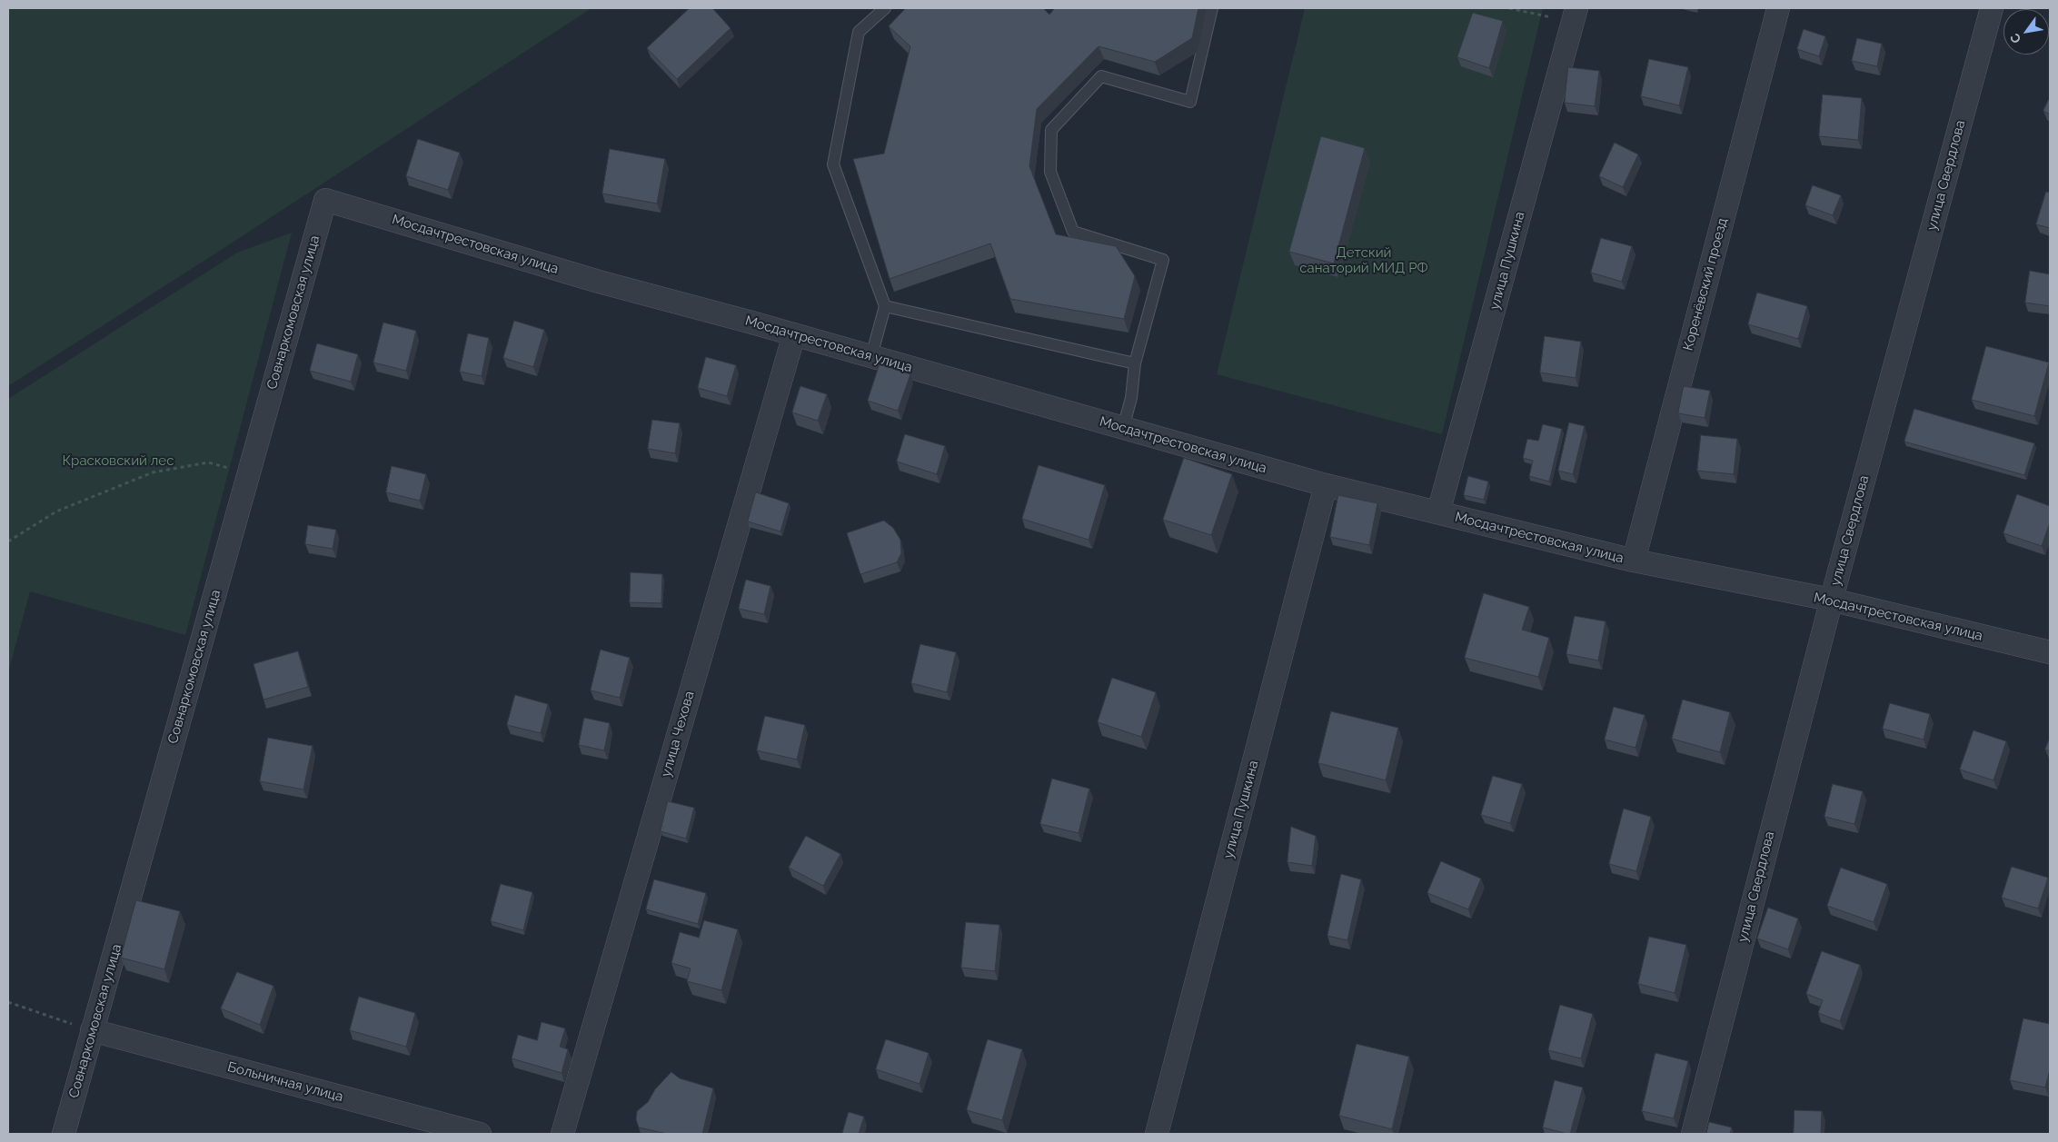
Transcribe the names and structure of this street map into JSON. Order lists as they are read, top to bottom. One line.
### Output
{"streets":{"street":["улица Свердлова","Мосдачтрестовская улица","улица Пушкина","Коренёвский проезд","Совнаркомовская улица","улица Чехова","Больничная улица"]},"crossings":[["улица Свердлова","Мосдачтрестовская улица"],["Мосдачтрестовская улица","улица Пушкина"],["Мосдачтрестовская улица","Коренёвский проезд"],["Мосдачтрестовская улица","Совнаркомовская улица"],["Мосдачтрестовская улица","улица Чехова"],["Совнаркомовская улица","Больничная улица"]],"parks":["Детский санаторий МИД РФ","Красковский лес"],"north":"bottom left"}
